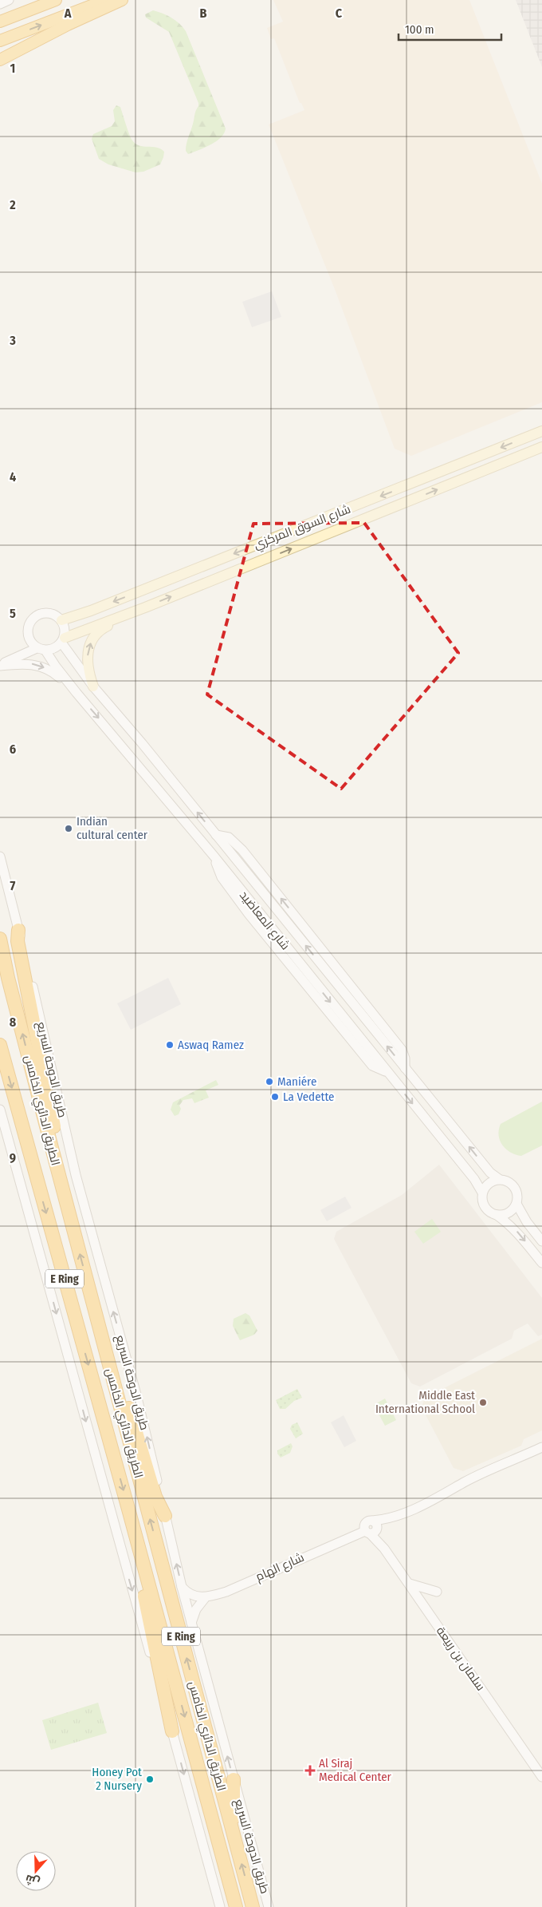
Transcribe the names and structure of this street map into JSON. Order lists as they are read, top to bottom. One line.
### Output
{"streets":{"highway":["الطريق الدائري الخامس","E Ring"],"main road":["شارع السوق المركزي"],"street":["شارع المعاضيد","طريق الدوحة السريع","شارع الهام","سلمان بن ربيعة"]},"crossings":[["شارع السوق المركزي","شارع المعاضيد"],["شارع الهام","سلمان بن ربيعة"]],"places":{"other":["Indian cultural center","Aswaq Ramez","Maniére","La Vedette","Middle East International School","Honey Pot 2 Nursery"],"health":["Al Siraj Medical Center"]},"scale_bar":"100 m","north":"bottom","grid":{"columns":["A","B","C"],"rows":["1","2","3","4","5","6","7","8","9"]}}
